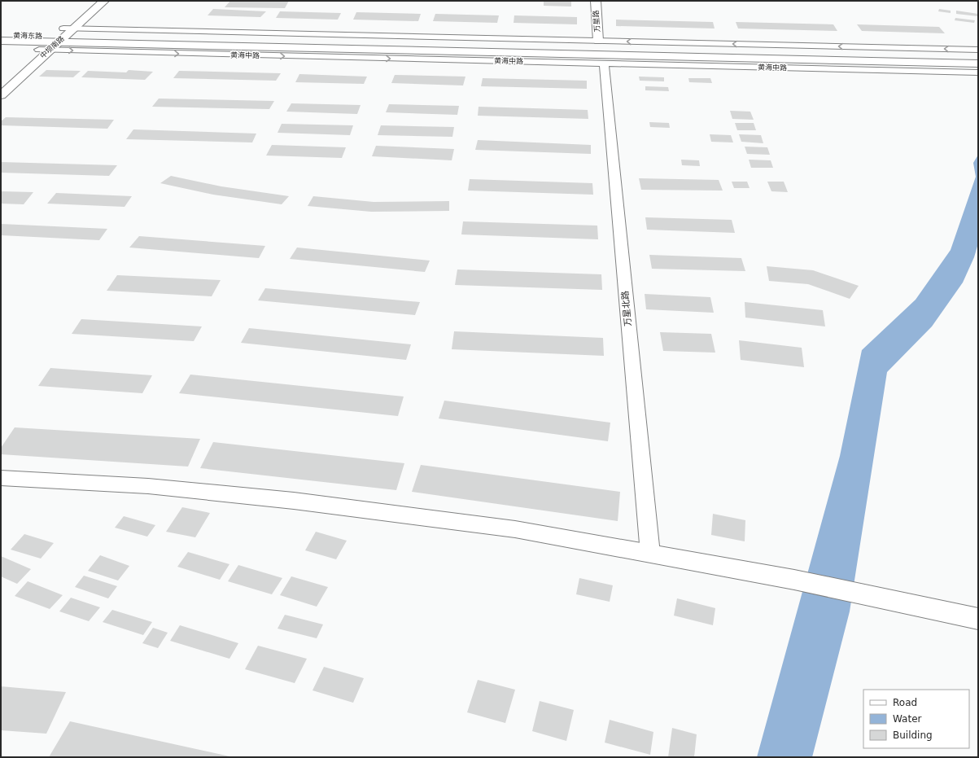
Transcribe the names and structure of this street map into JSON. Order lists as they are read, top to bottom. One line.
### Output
{"streets":{"street":["万星路","黄海东路","中坝南路","黄海中路","万星北路"]},"crossings":[["万星路","黄海中路"],["黄海东路","中坝南路"],["黄海东路","黄海中路"],["中坝南路","黄海中路"],["黄海中路","万星北路"]],"legend":["Road","Water","Building"]}
